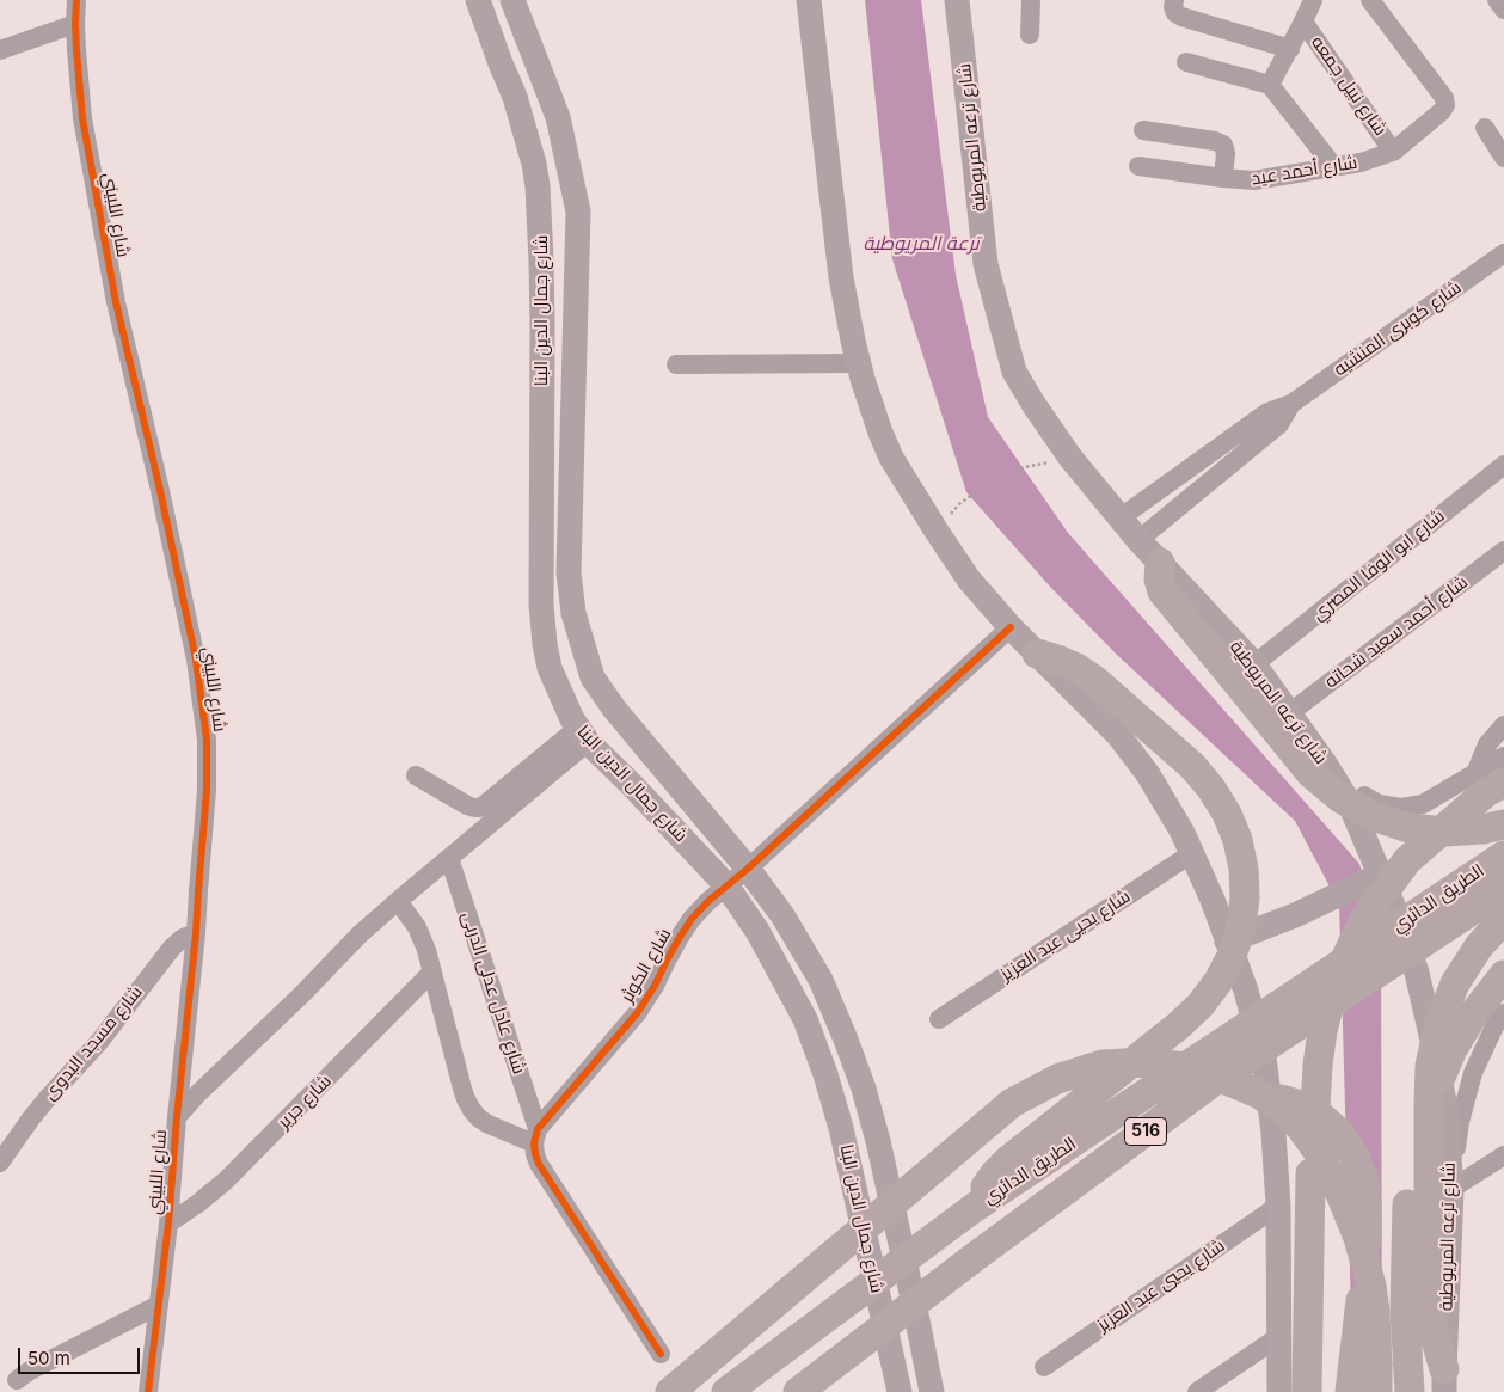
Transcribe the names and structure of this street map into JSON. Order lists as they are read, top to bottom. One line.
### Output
{"streets":{"highway":["الطريق الدائري","516"],"main road":["شارع ترعه المريوطية","شارع جمال الدين البنا"],"street":["شارع نبيل جمعه","شارع أحمد عيد","شارع اللبيني","شارع كوبرى المنشيه","شارع ابو الوفا المصري","شارع أحمد سعيد شحاته","شارع يحيى عبد العزيز","شارع الكوثر","شارع عادل عدلى الدربى","شارع مسجد البدوى","شارع جرير","شارع يحيي عبد العزيز"]},"crossings":[["شارع نبيل جمعه","شارع أحمد عيد"],["شارع ترعه المريوطية","شارع كوبرى المنشيه"],["شارع ترعه المريوطية","شارع ابو الوفا المصري"],["شارع ترعه المريوطية","شارع أحمد سعيد شحاته"],["شارع اللبيني","شارع مسجد البدوى"],["شارع اللبيني","شارع جرير"],["شارع جمال الدين البنا","شارع الكوثر"],["شارع الكوثر","شارع عادل عدلى الدربى"]],"water":["ترعة المريوطية"],"scale_bar":"50 m"}
